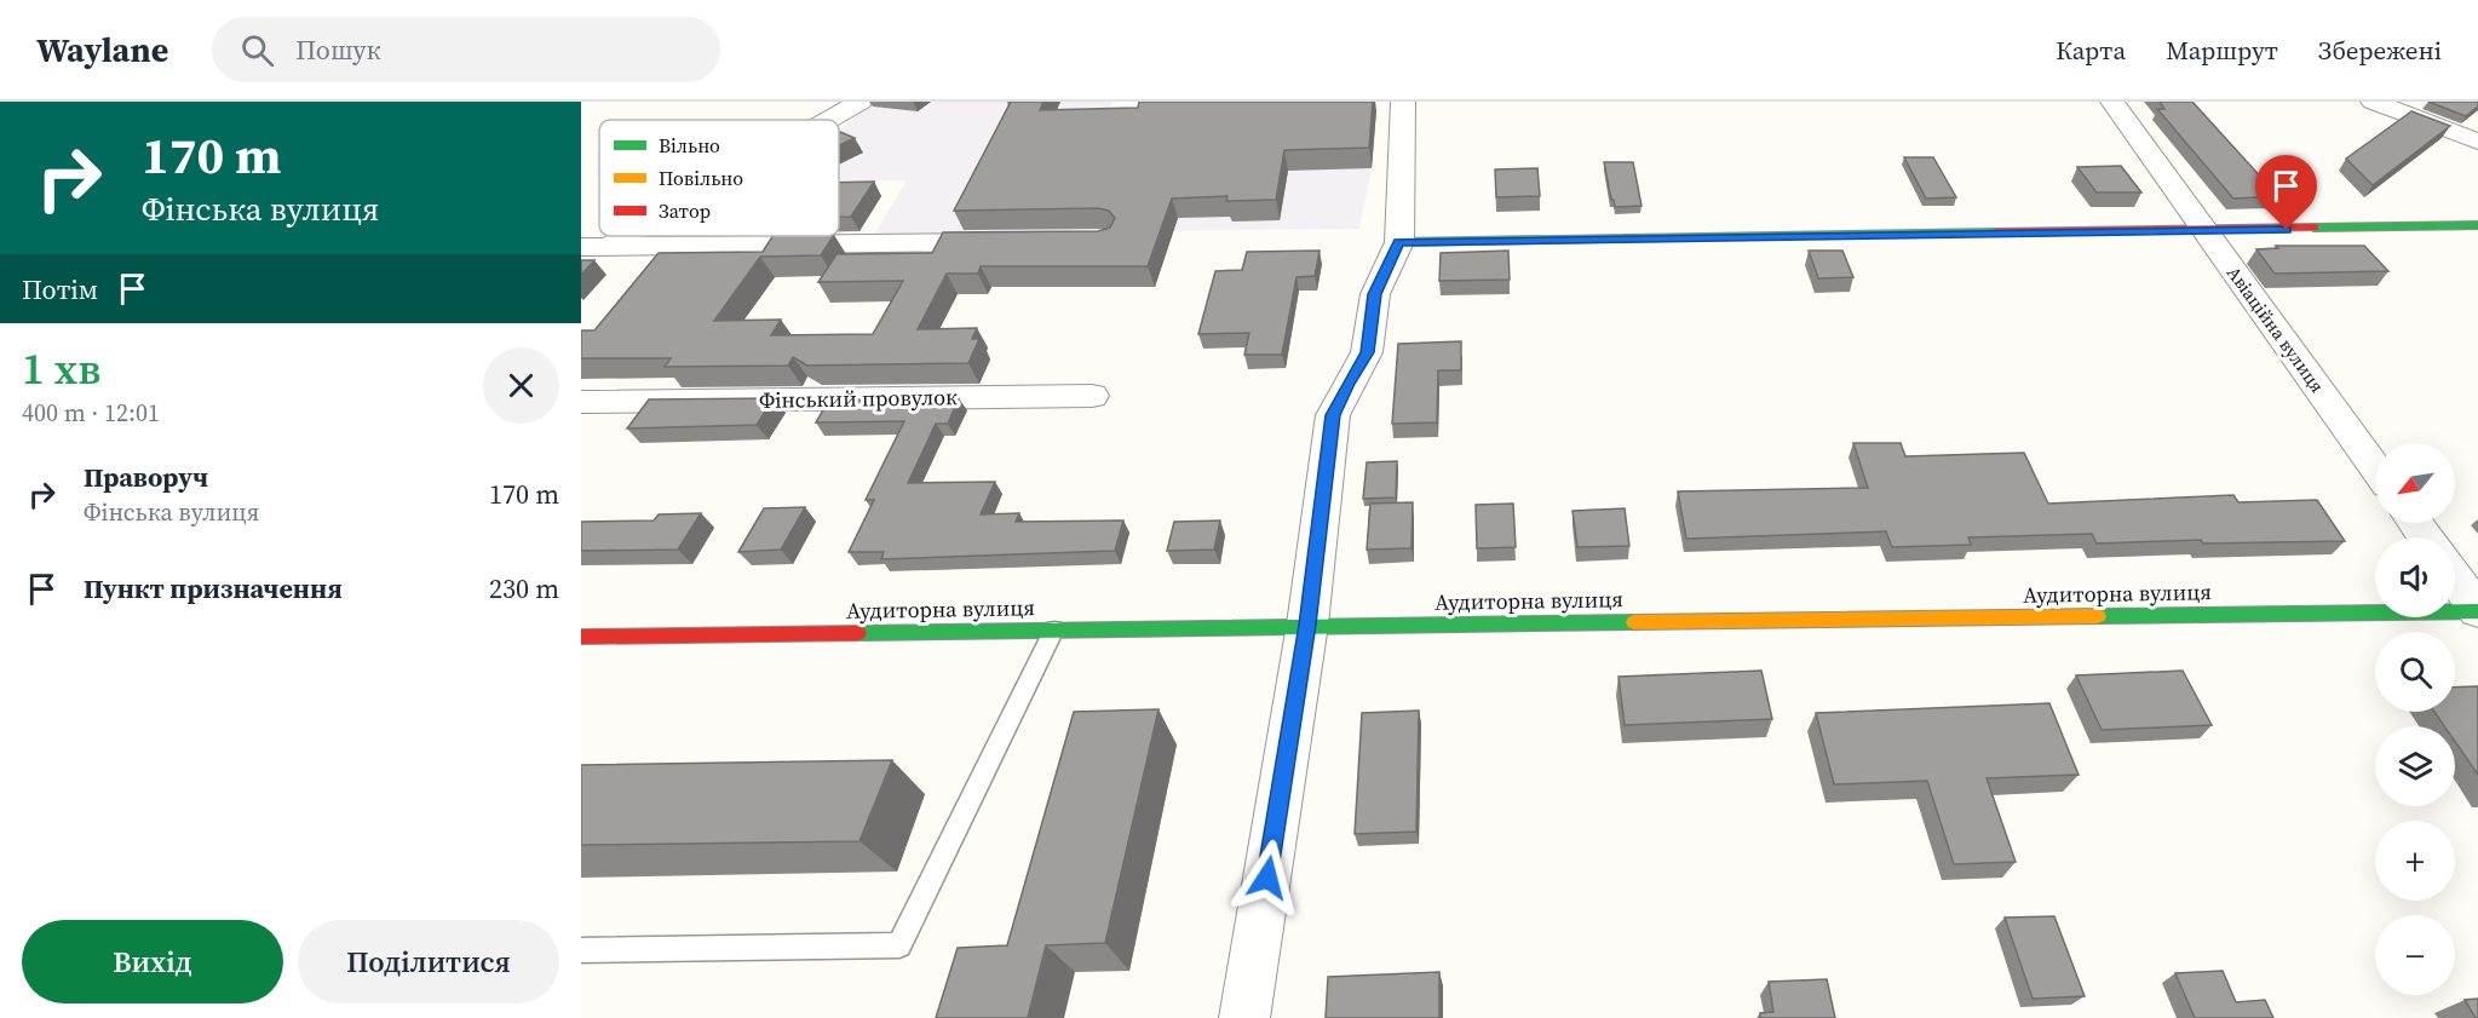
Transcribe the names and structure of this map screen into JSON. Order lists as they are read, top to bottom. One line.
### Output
{"streets":{"street":["Авіаційна вулиця","Фінський провулок","Аудиторна вулиця"]},"legend":["Вільно","Повільно","Затор"],"north":"bottom left","page":{"header":"Waylane","search":"Пошук","nav":["Карта","Маршрут","Збережені"],"turn":["170 m","Фінська вулиця"],"then":"Потім","heading":["1 хв","400 m · 12:01"],"map_buttons":["+","−"],"list":[{"name":"Праворуч","note":"Фінська вулиця","value":"170 m"},{"name":"Пункт призначення","value":"230 m"}],"buttons":["Вихід","Поділитися"]}}
